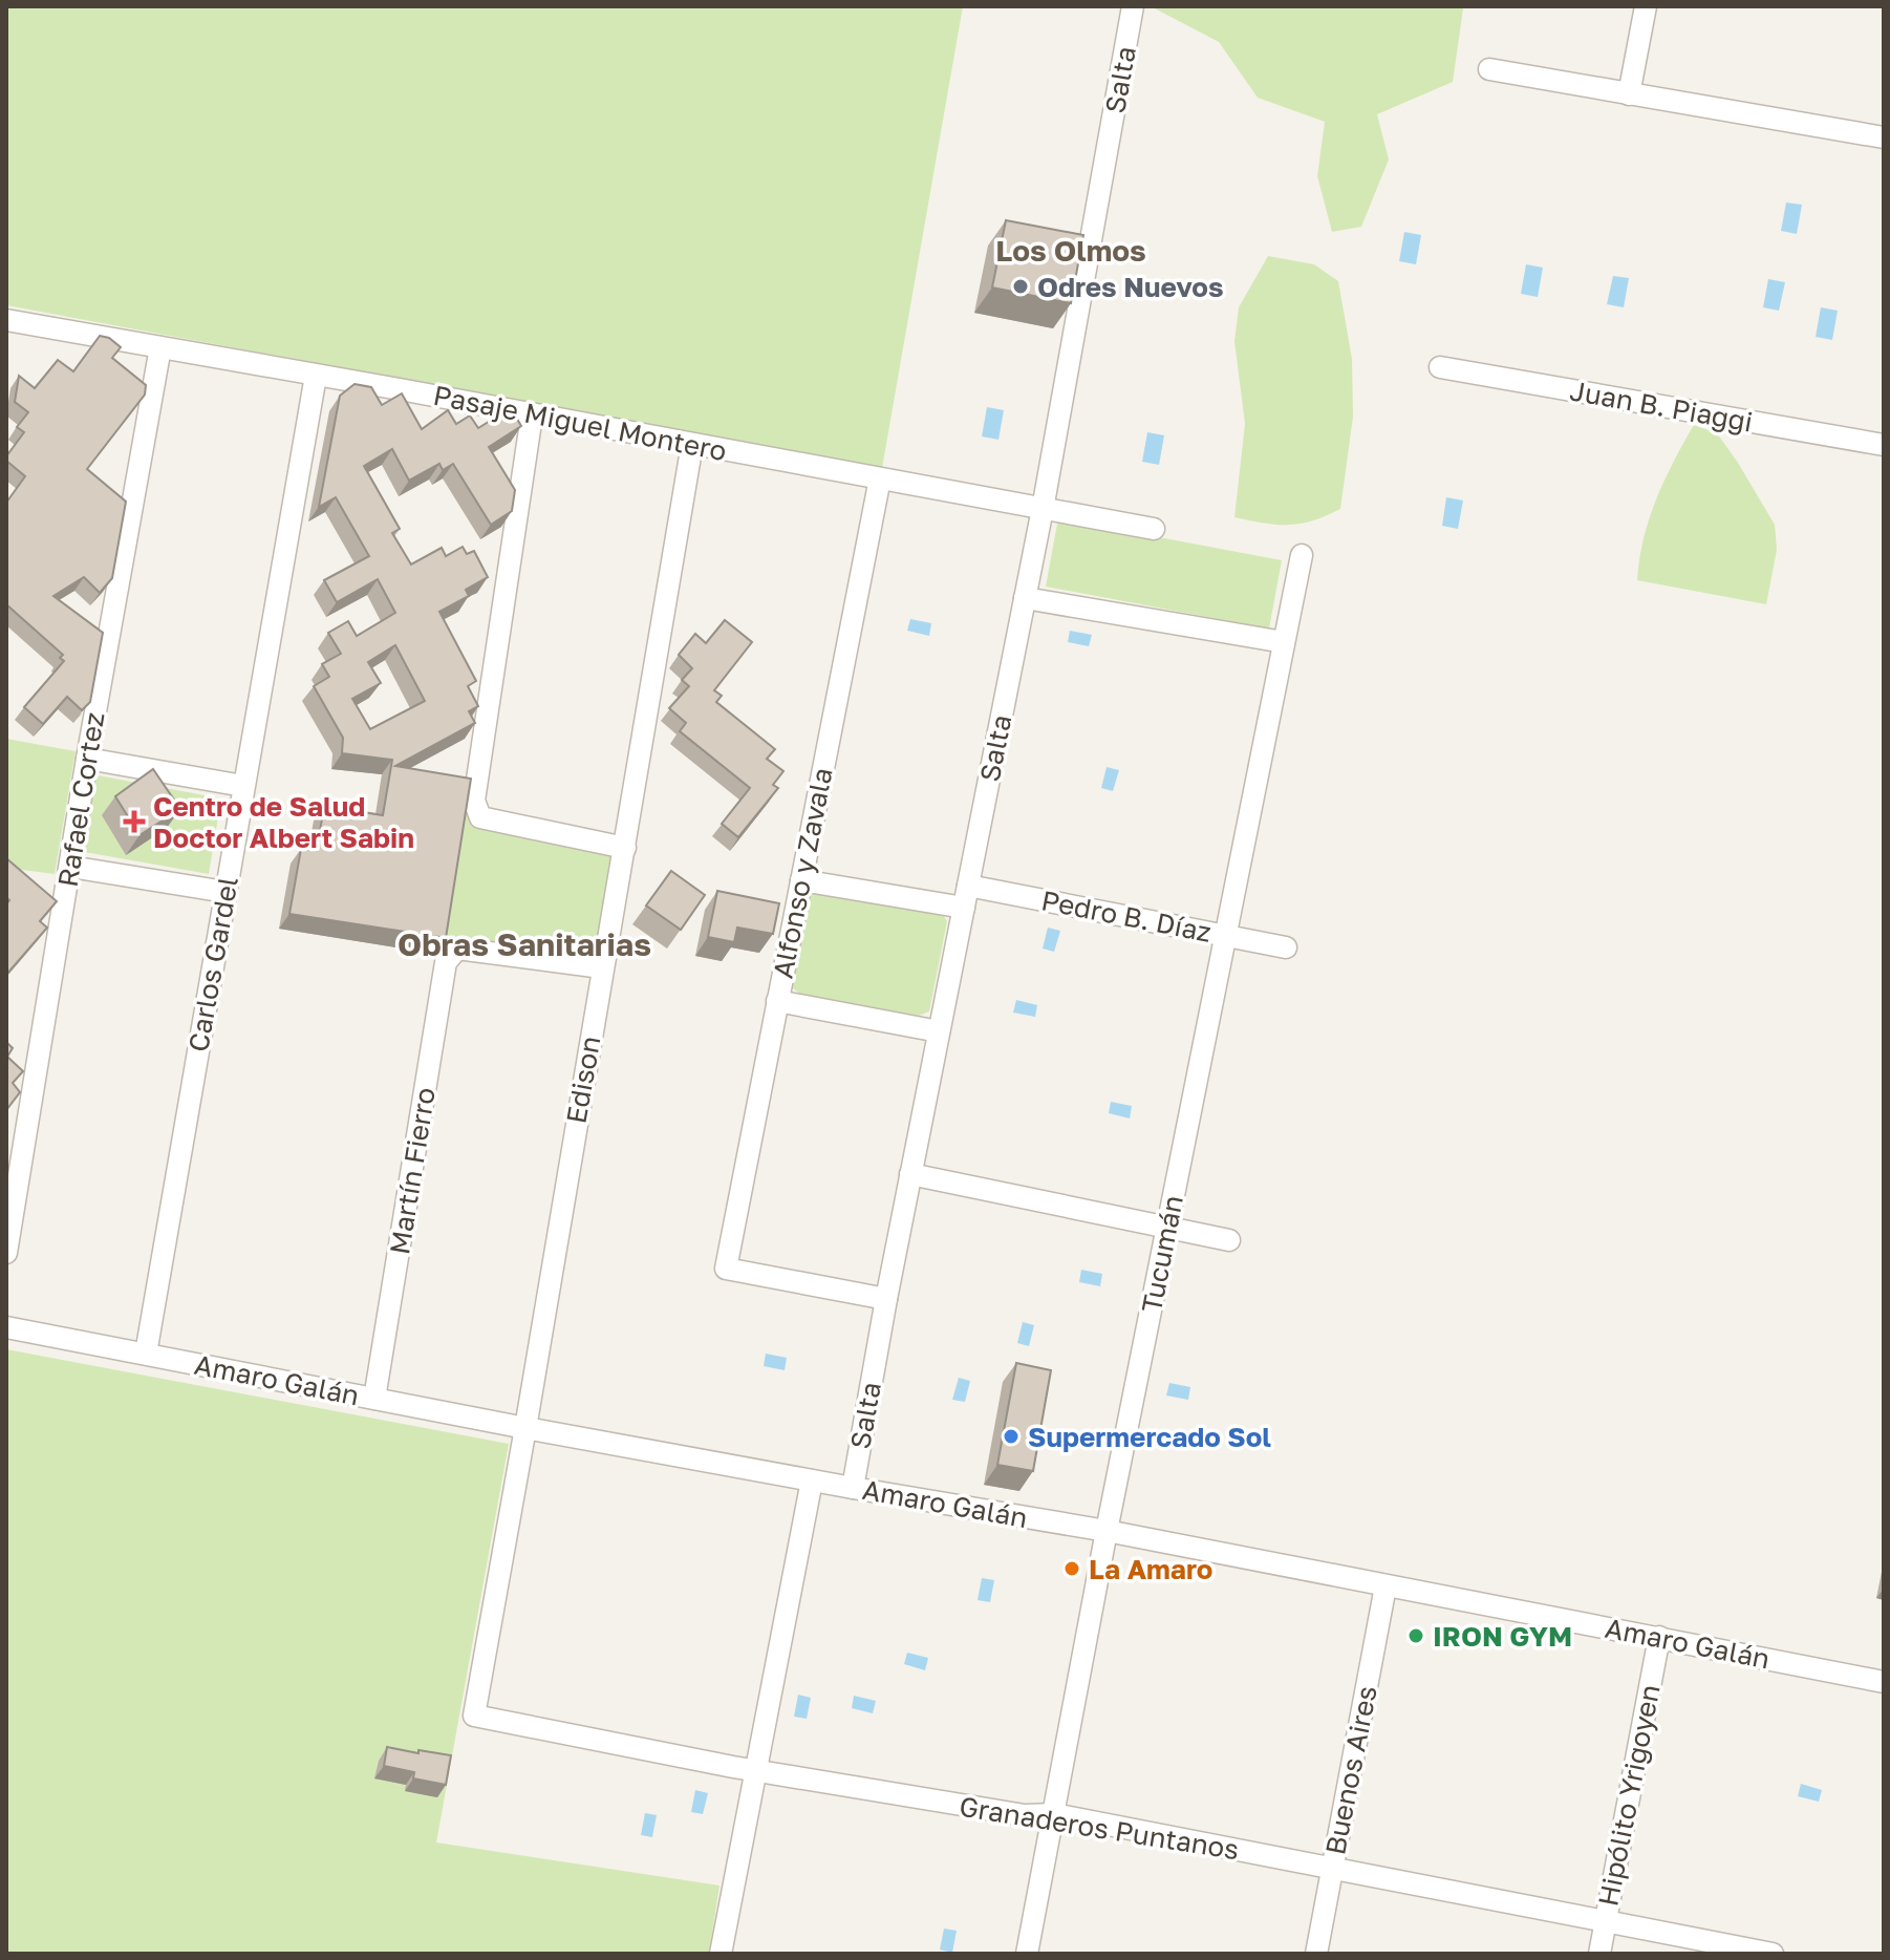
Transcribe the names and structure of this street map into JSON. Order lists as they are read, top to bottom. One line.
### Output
{"streets":{"street":["Salta","Juan B. Piaggi","Pasaje Miguel Montero","Rafael Cortez","Alfonso y Zavala","Pedro B. Díaz","Carlos Gardel","Edison","Martín Fierro","Tucumán","Amaro Galán","Buenos Aires","Hipólito Yrigoyen","Granaderos Puntanos"]},"crossings":[["Salta","Pasaje Miguel Montero"],["Salta","Alfonso y Zavala"],["Salta","Pedro B. Díaz"],["Salta","Amaro Galán"],["Pasaje Miguel Montero","Rafael Cortez"],["Pasaje Miguel Montero","Alfonso y Zavala"],["Pasaje Miguel Montero","Carlos Gardel"],["Pasaje Miguel Montero","Edison"],["Pedro B. Díaz","Tucumán"],["Carlos Gardel","Amaro Galán"],["Edison","Martín Fierro"],["Edison","Amaro Galán"],["Edison","Granaderos Puntanos"],["Martín Fierro","Amaro Galán"],["Tucumán","Amaro Galán"],["Tucumán","Granaderos Puntanos"],["Amaro Galán","Buenos Aires"],["Amaro Galán","Hipólito Yrigoyen"],["Buenos Aires","Granaderos Puntanos"],["Hipólito Yrigoyen","Granaderos Puntanos"]],"districts":["Los Olmos","Obras Sanitarias"],"places":{"other":["Odres Nuevos","Supermercado Sol","La Amaro","IRON GYM"],"health":["Centro de Salud Doctor Albert Sabin"]}}
